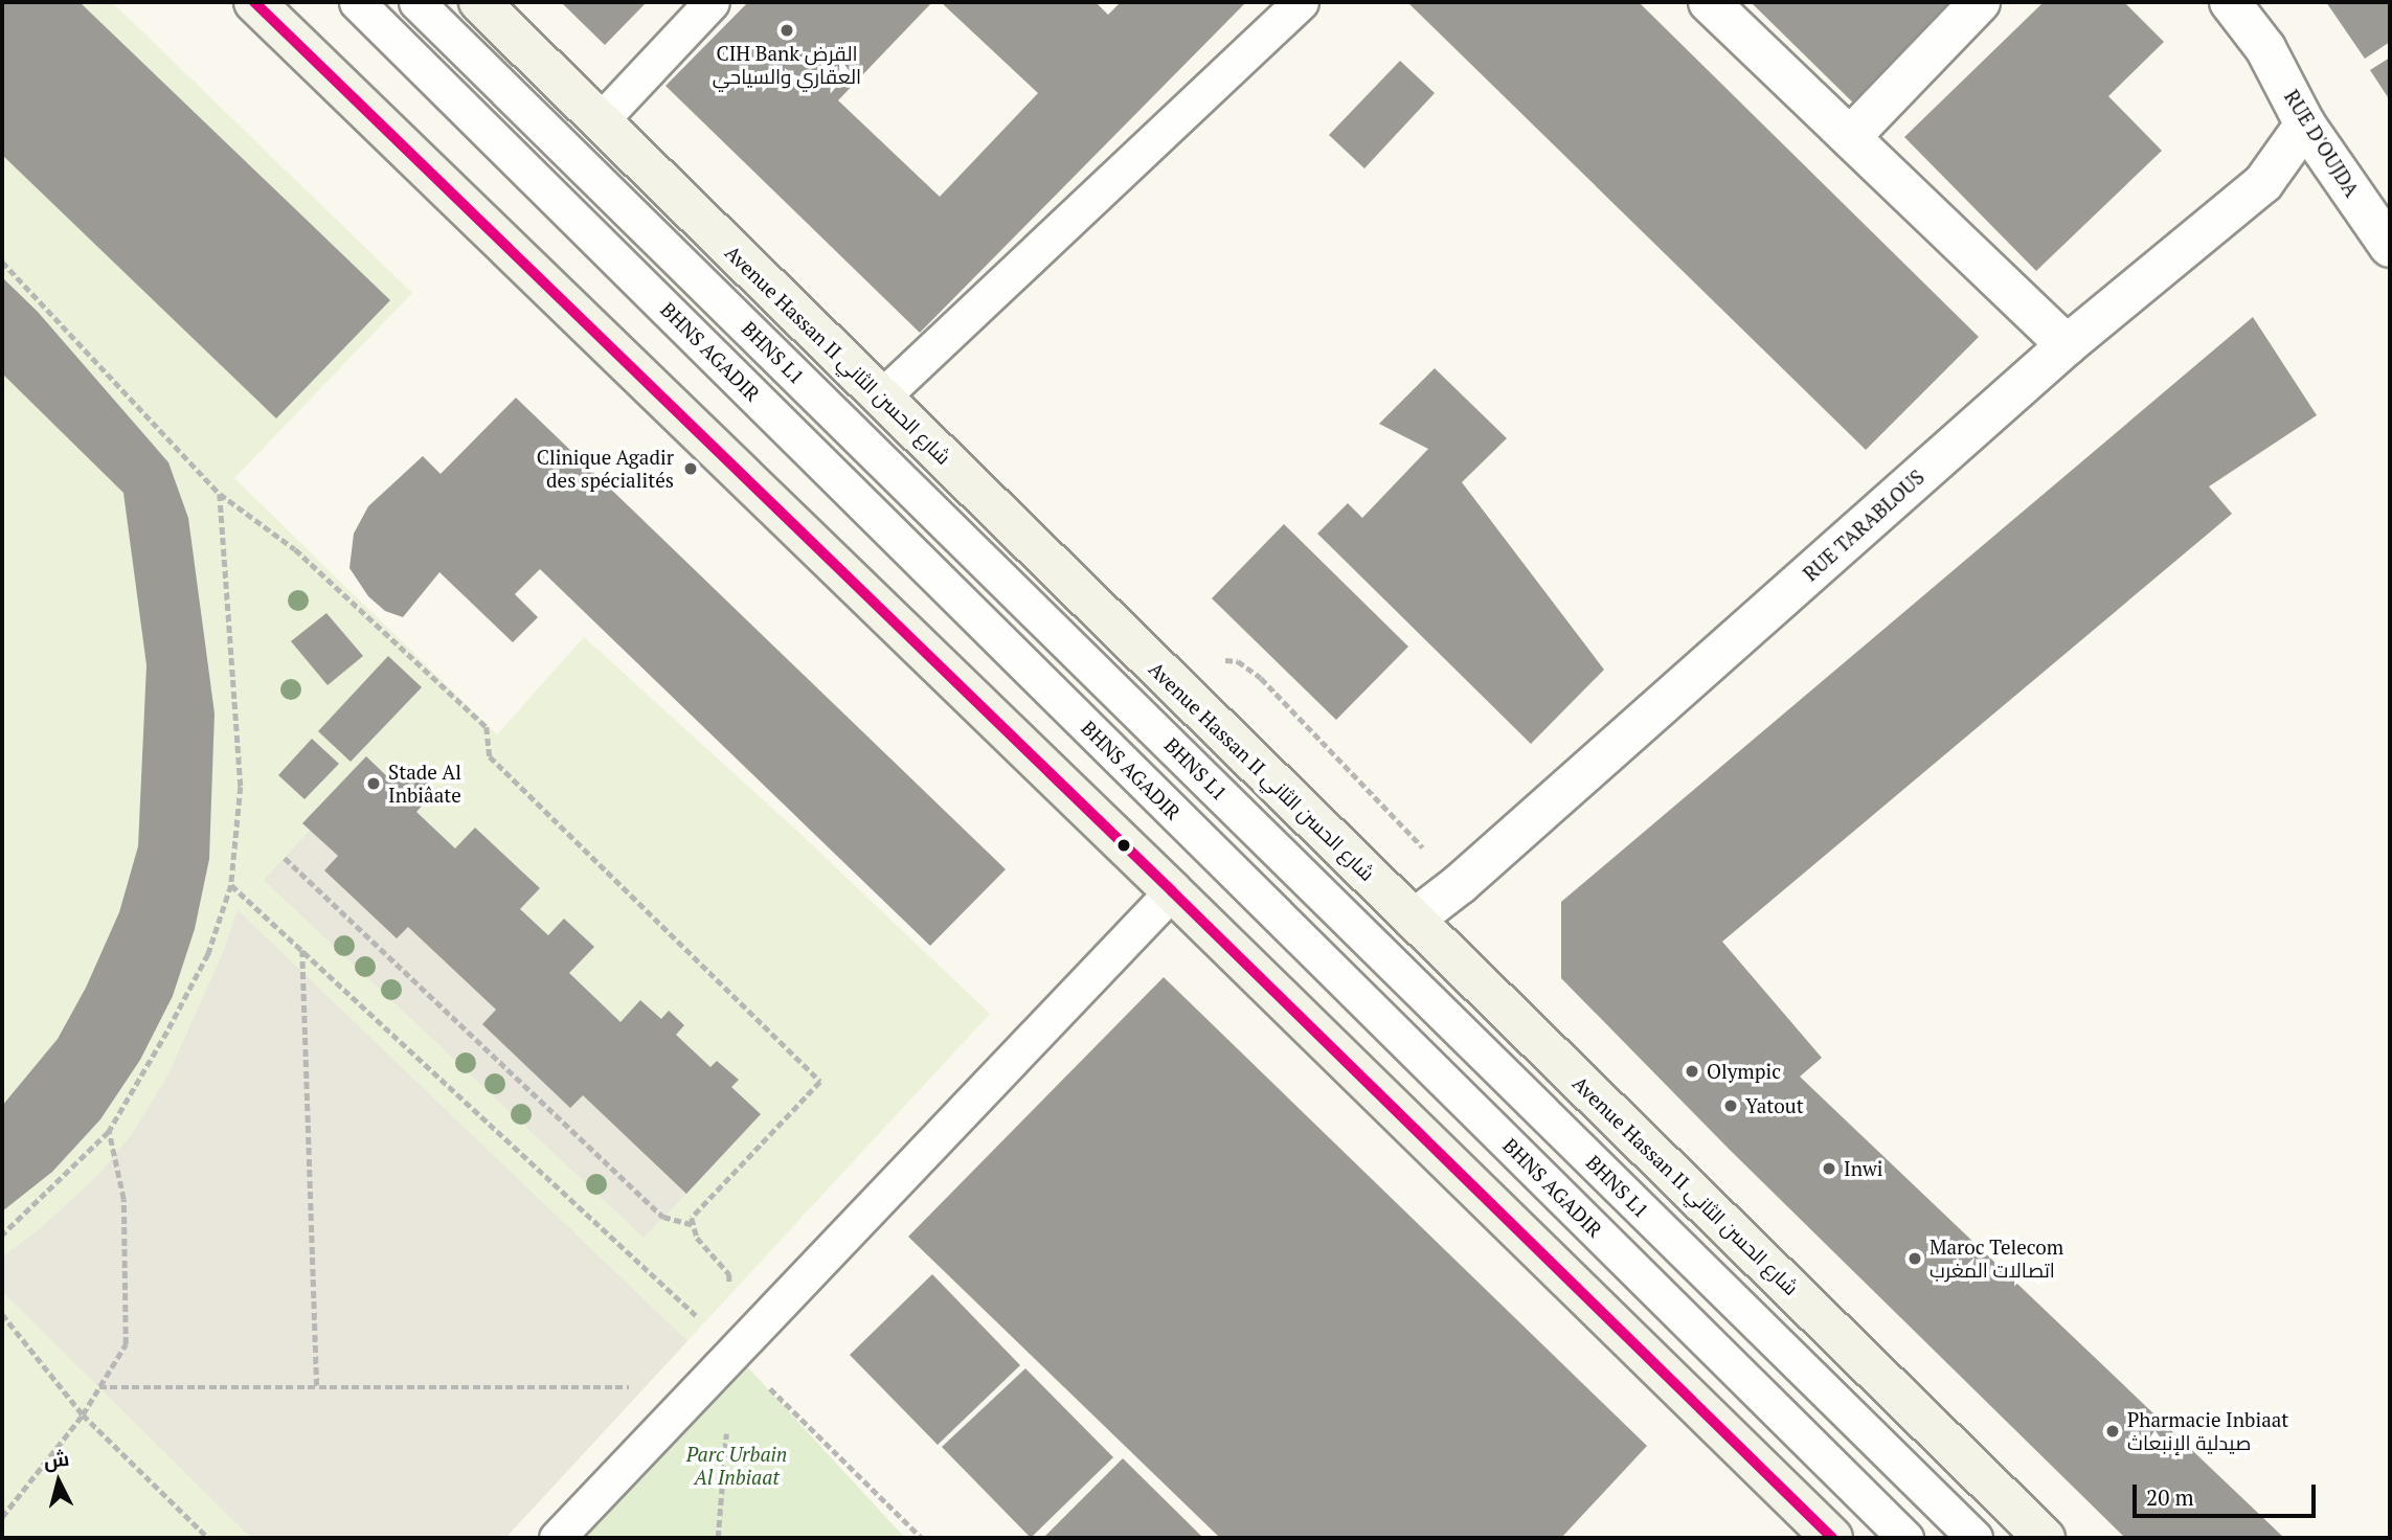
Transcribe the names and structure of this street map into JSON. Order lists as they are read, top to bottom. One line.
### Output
{"streets":{"street":["RUE D'OUJDA","Avenue Hassan II شارع الحسن الثاني","RUE TARABLOUS"],"lane":["BHNS AGADIR","BHNS L1"]},"crossings":[["RUE D'OUJDA","RUE TARABLOUS"],["Avenue Hassan II شارع الحسن الثاني","RUE TARABLOUS"]],"parks":["Parc Urbain Al Inbiaat"],"places":["CIH Bank القرض العقاري والسياحي","Clinique Agadir des spécialités","Stade Al Inbiâate","Olympic","Yatout","Inwi","Maroc Telecom اتصالات المغرب","Pharmacie Inbiaat صيدلية الإنبعاث"],"scale_bar":"20 m","north":"top"}
